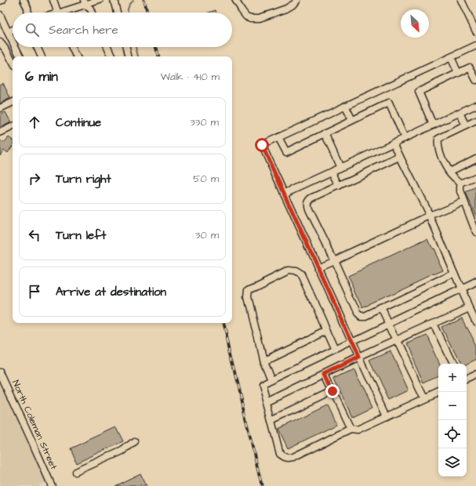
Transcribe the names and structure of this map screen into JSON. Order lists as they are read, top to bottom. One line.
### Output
{"streets":{"street":["North Coleman Street"]},"north":"bottom right","page":{"search":"Search here","heading":["6 min","Walk · 410 m"],"list":[["Continue","330 m"],["Turn right","50 m"],["Turn left","30 m"],"Arrive at destination"],"map_buttons":["+","−"]}}
